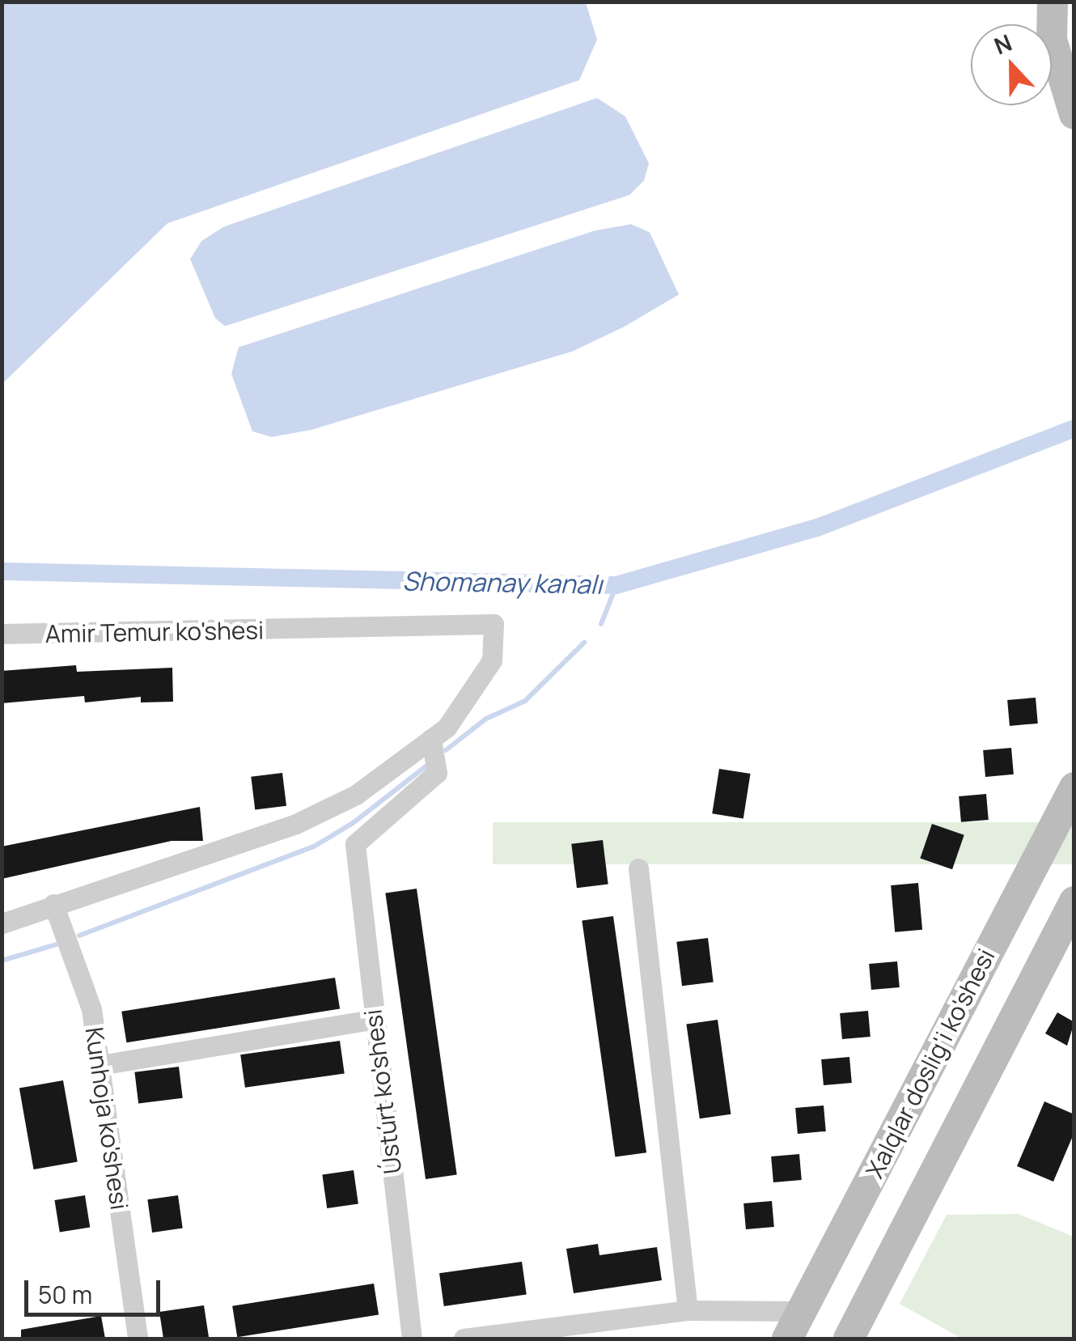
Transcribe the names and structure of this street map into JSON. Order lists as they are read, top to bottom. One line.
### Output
{"streets":{"main road":["Xalqlar doslig'i ko'shesi"],"street":["Amir Temur ko'shesi","Ústúrt ko'shesi","Kunhoja ko'shesi"]},"crossings":[["Amir Temur ko'shesi","Ústúrt ko'shesi"]],"water":["Shomanay kanalı"],"scale_bar":"50 m","north":"top"}
